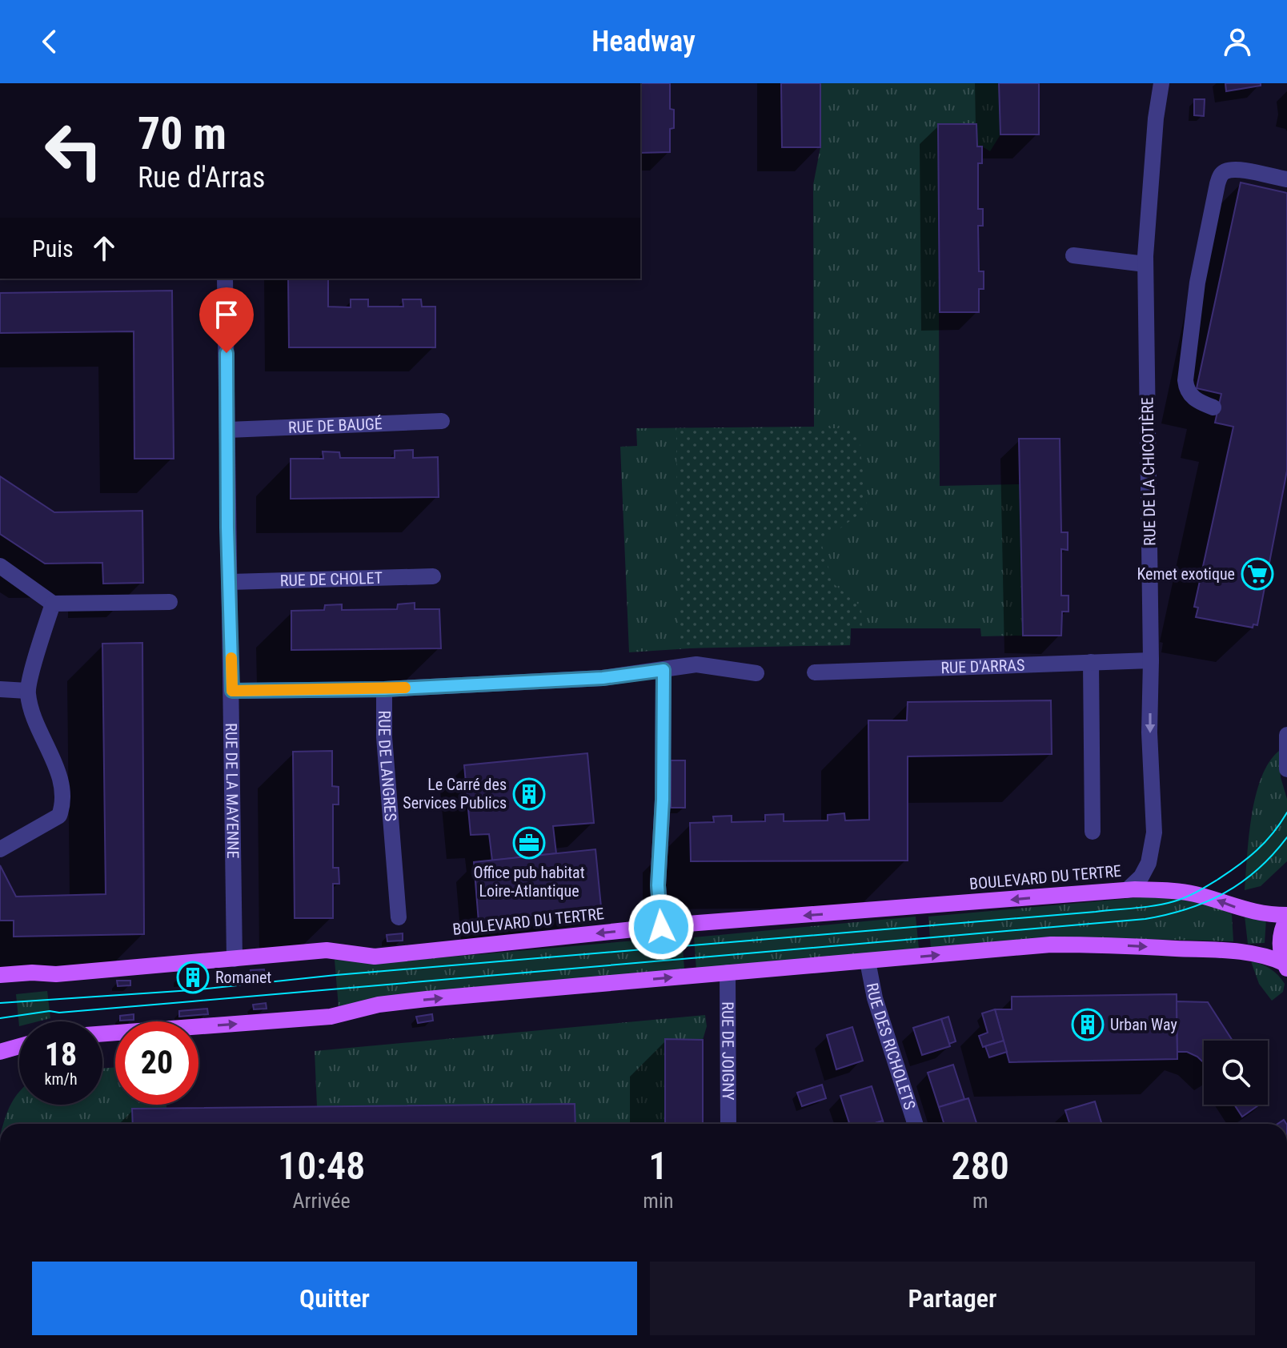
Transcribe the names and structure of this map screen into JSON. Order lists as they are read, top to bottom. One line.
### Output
{"streets":{"main road":["BOULEVARD DU TERTRE"],"street":["RUE DE BAUGÉ","RUE DE LA CHICOTIÈRE","RUE DE CHOLET","RUE D'ARRAS","RUE DE LANGRES","RUE DE LA MAYENNE","RUE DES RICHOLETS","RUE DE JOIGNY"]},"crossings":[["RUE DE BAUGÉ","RUE DE LA MAYENNE"],["RUE DE LA CHICOTIÈRE","RUE D'ARRAS"],["RUE DE LA CHICOTIÈRE","BOULEVARD DU TERTRE"],["RUE DE CHOLET","RUE DE LA MAYENNE"],["RUE DE LANGRES","RUE DE LA MAYENNE"],["RUE DE LA MAYENNE","BOULEVARD DU TERTRE"]],"places":{"supermarket":["Kemet exotique"],"building":["Le Carré des Services Publics","Romanet","Urban Way"],"office":["Office pub habitat Loire-Atlantique"]},"page":{"header":"Headway","turn":["70 m","Rue d'Arras"],"then":"Puis","speed":"18 km/h","limit":"20","eta":["10:48","Arrivée","1","min","280","m"],"buttons":["Quitter","Partager"]}}
